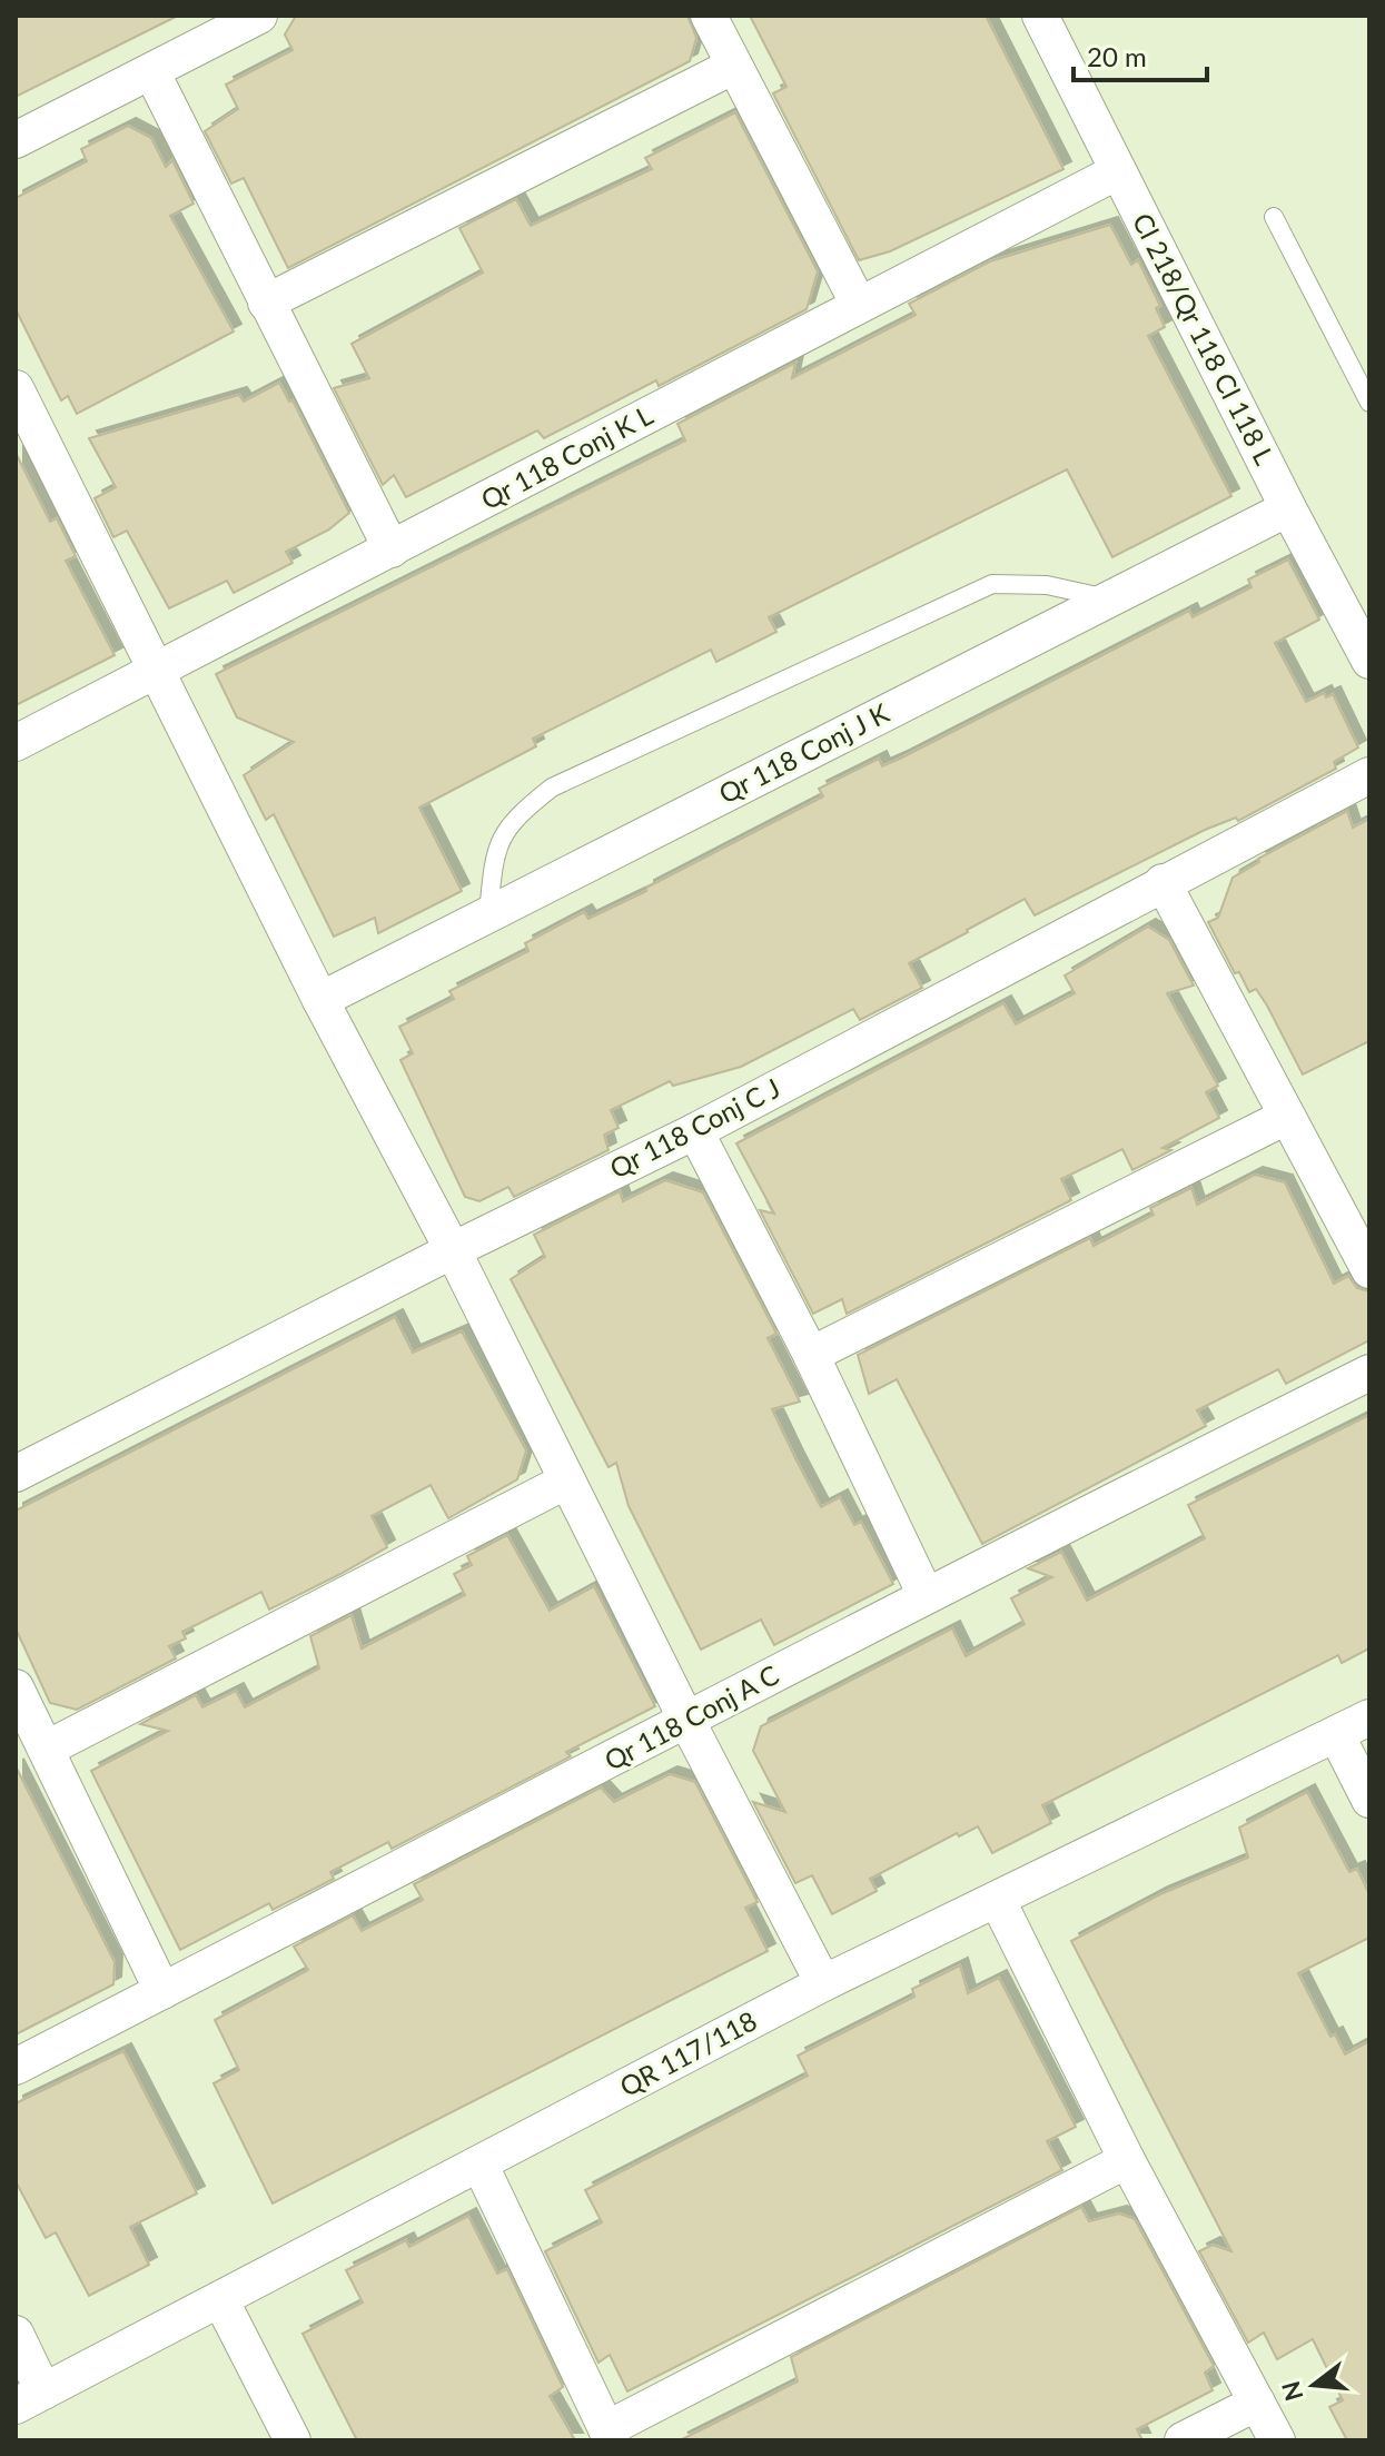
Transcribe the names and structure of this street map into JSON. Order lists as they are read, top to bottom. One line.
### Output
{"streets":{"street":["Cl 218/Qr 118 Cl 118 L","Qr 118 Conj K L","Qr 118 Conj J K","Qr 118 Conj C J","Qr 118 Conj A C","QR 117/118"]},"crossings":[["Cl 218/Qr 118 Cl 118 L","Qr 118 Conj K L"],["Cl 218/Qr 118 Cl 118 L","Qr 118 Conj J K"]],"scale_bar":"20 m","north":"left"}
